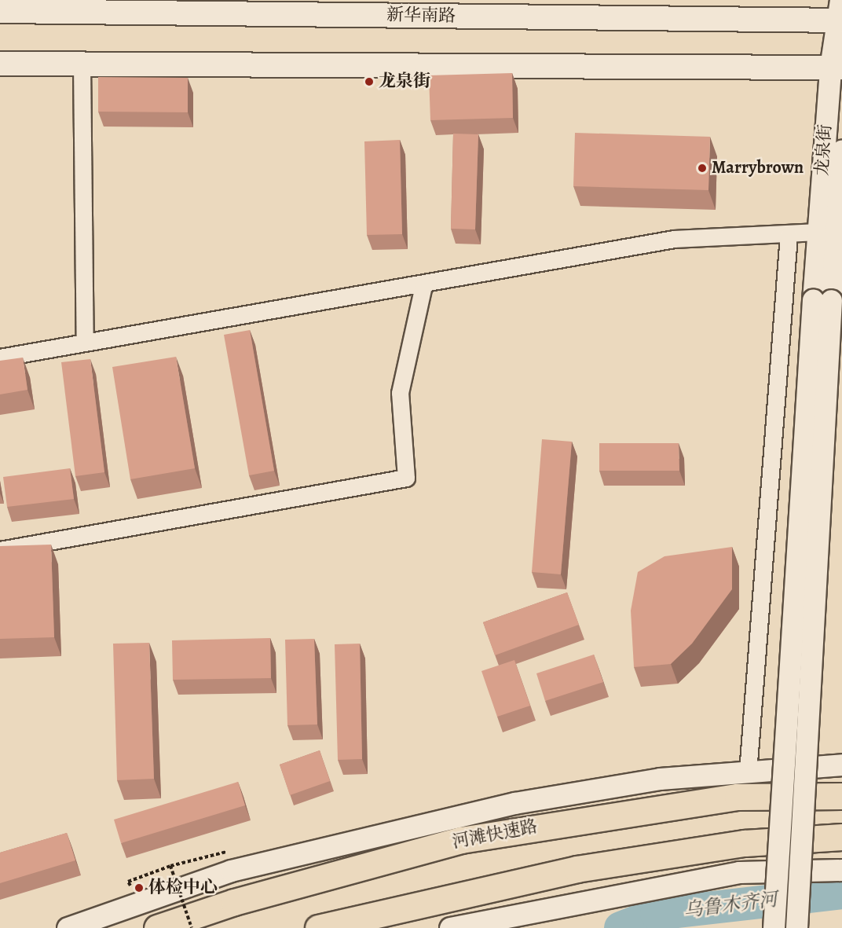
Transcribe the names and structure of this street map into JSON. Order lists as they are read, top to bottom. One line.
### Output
{"streets":{"highway":["河滩快速路"],"main road":["新华南路"],"street":["龙泉街"]},"crossings":[["新华南路","龙泉街"]],"water":["乌鲁木齐河"],"places":["龙泉街","Marrybrown","体检中心"]}
